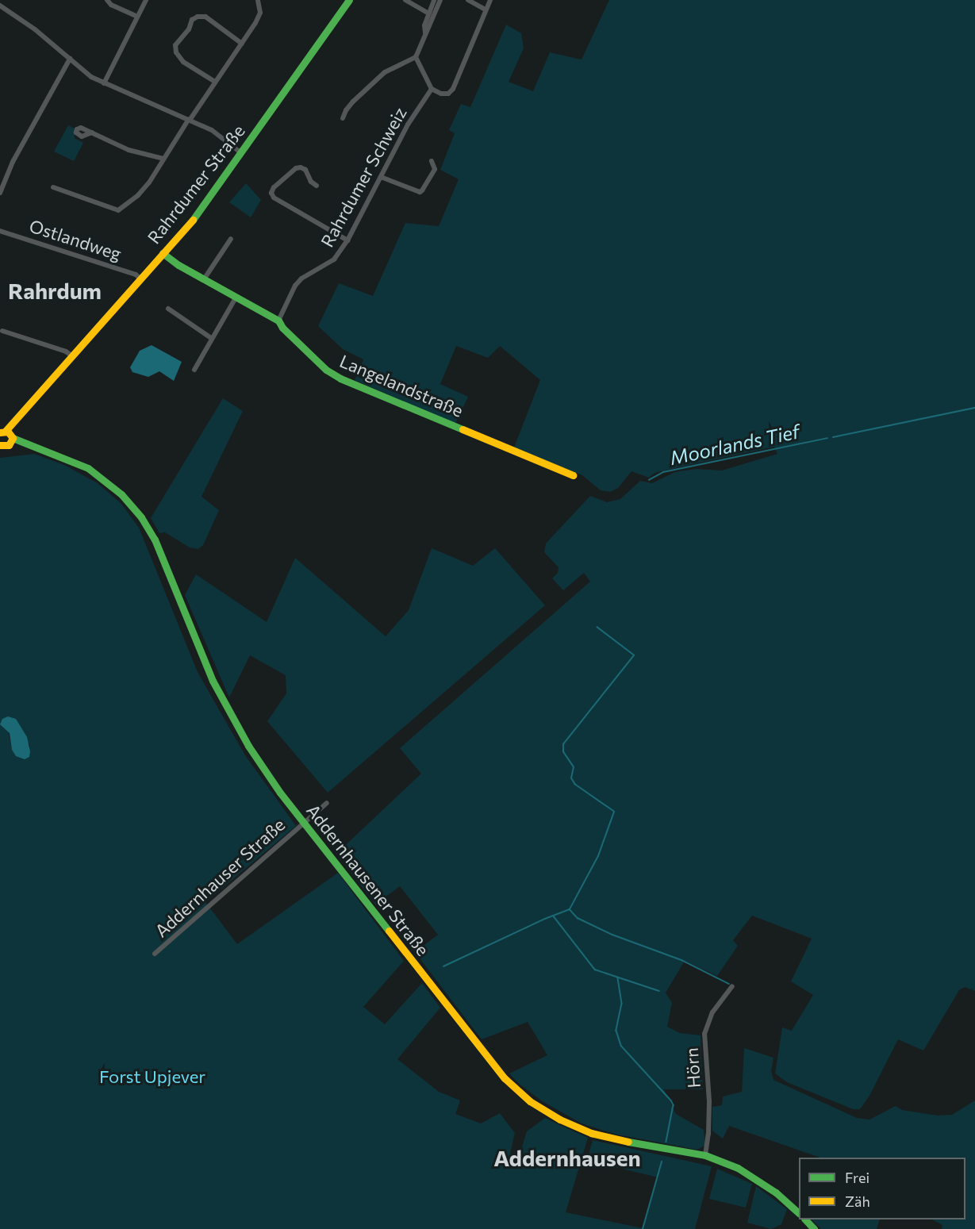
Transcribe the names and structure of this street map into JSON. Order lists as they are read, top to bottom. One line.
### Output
{"streets":{"street":["Rahrdumer Schweiz","Rahrdumer Straße","Ostlandweg","Langelandstraße","Addernhauser Straße","Addernhausener Straße","Hörn"]},"crossings":[["Rahrdumer Schweiz","Langelandstraße"],["Rahrdumer Straße","Ostlandweg"],["Rahrdumer Straße","Langelandstraße"],["Rahrdumer Straße","Addernhausener Straße"],["Addernhauser Straße","Addernhausener Straße"],["Addernhausener Straße","Hörn"]],"districts":["Rahrdum","Addernhausen"],"water":["Moorlands Tief"],"parks":["Forst Upjever"],"legend":["Frei","Zäh"]}
